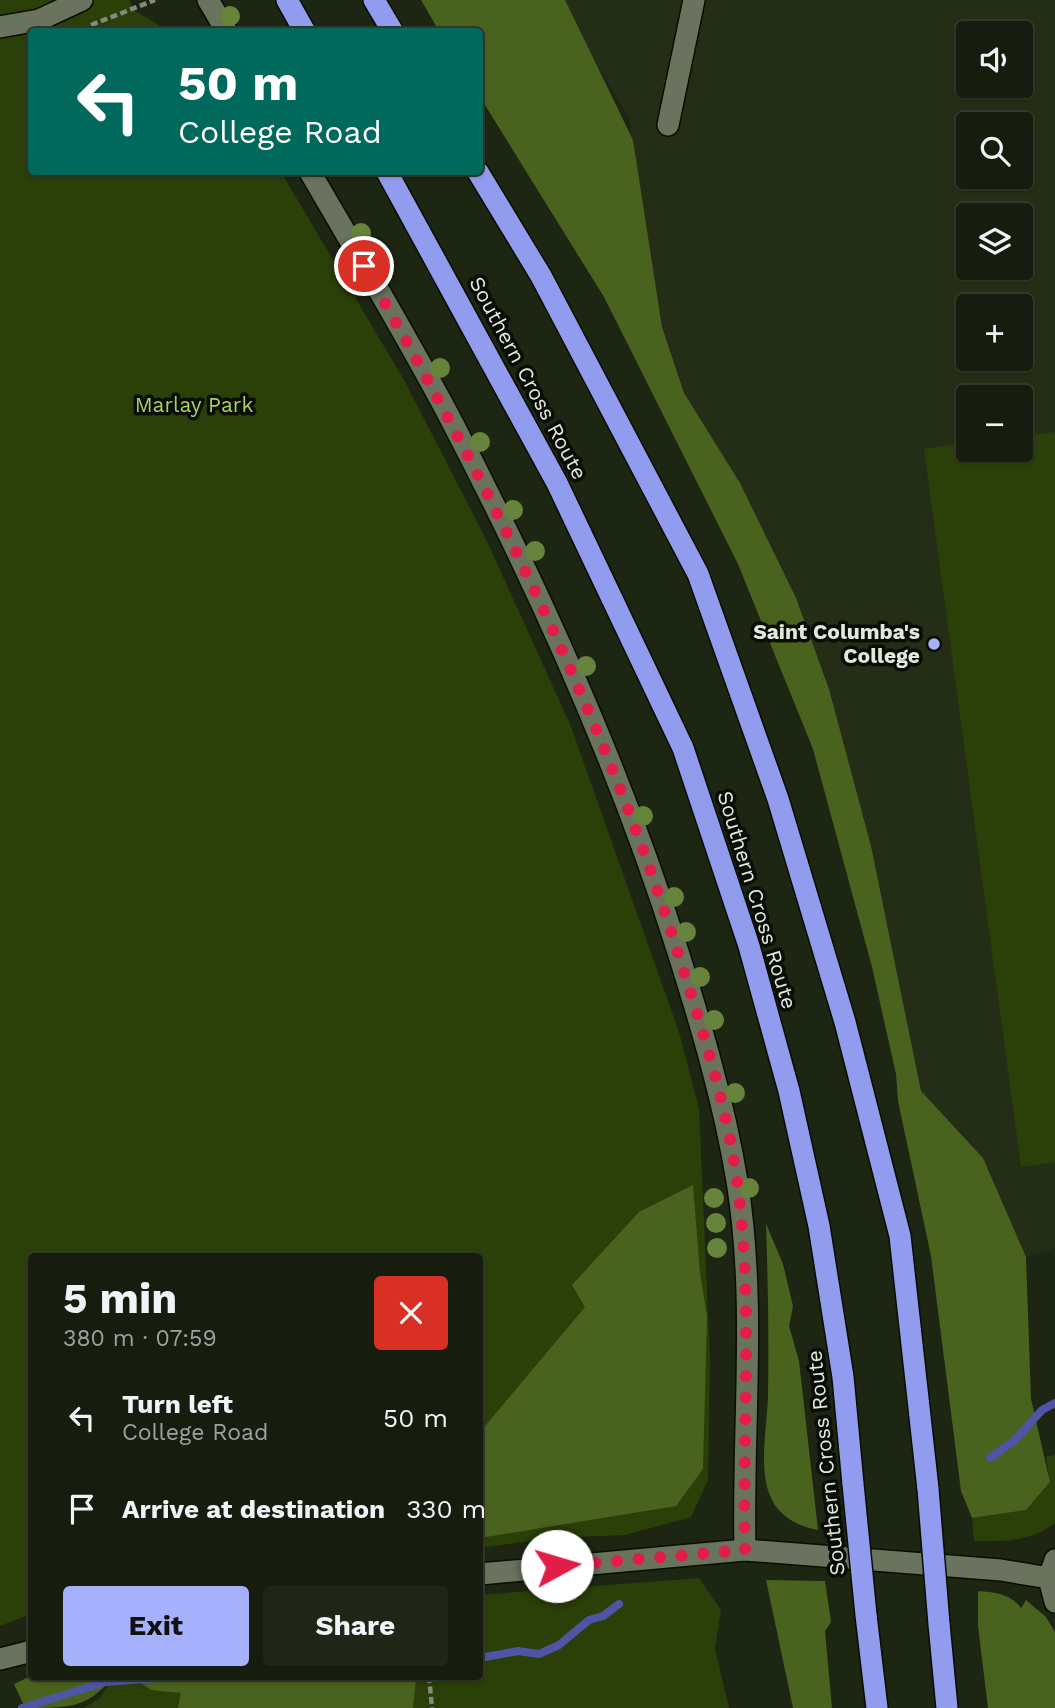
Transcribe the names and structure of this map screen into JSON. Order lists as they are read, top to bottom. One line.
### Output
{"streets":{"highway":["Southern Cross Route"]},"parks":["Marlay Park"],"places":["Saint Columba's College"],"page":{"map_buttons":["+","−"],"turn":["50 m","College Road"],"heading":["5 min","380 m · 07:59"],"list":[{"name":"Turn left","note":"College Road","value":"50 m"},{"name":"Arrive at destination","value":"330 m"}],"buttons":["Exit","Share"]}}
